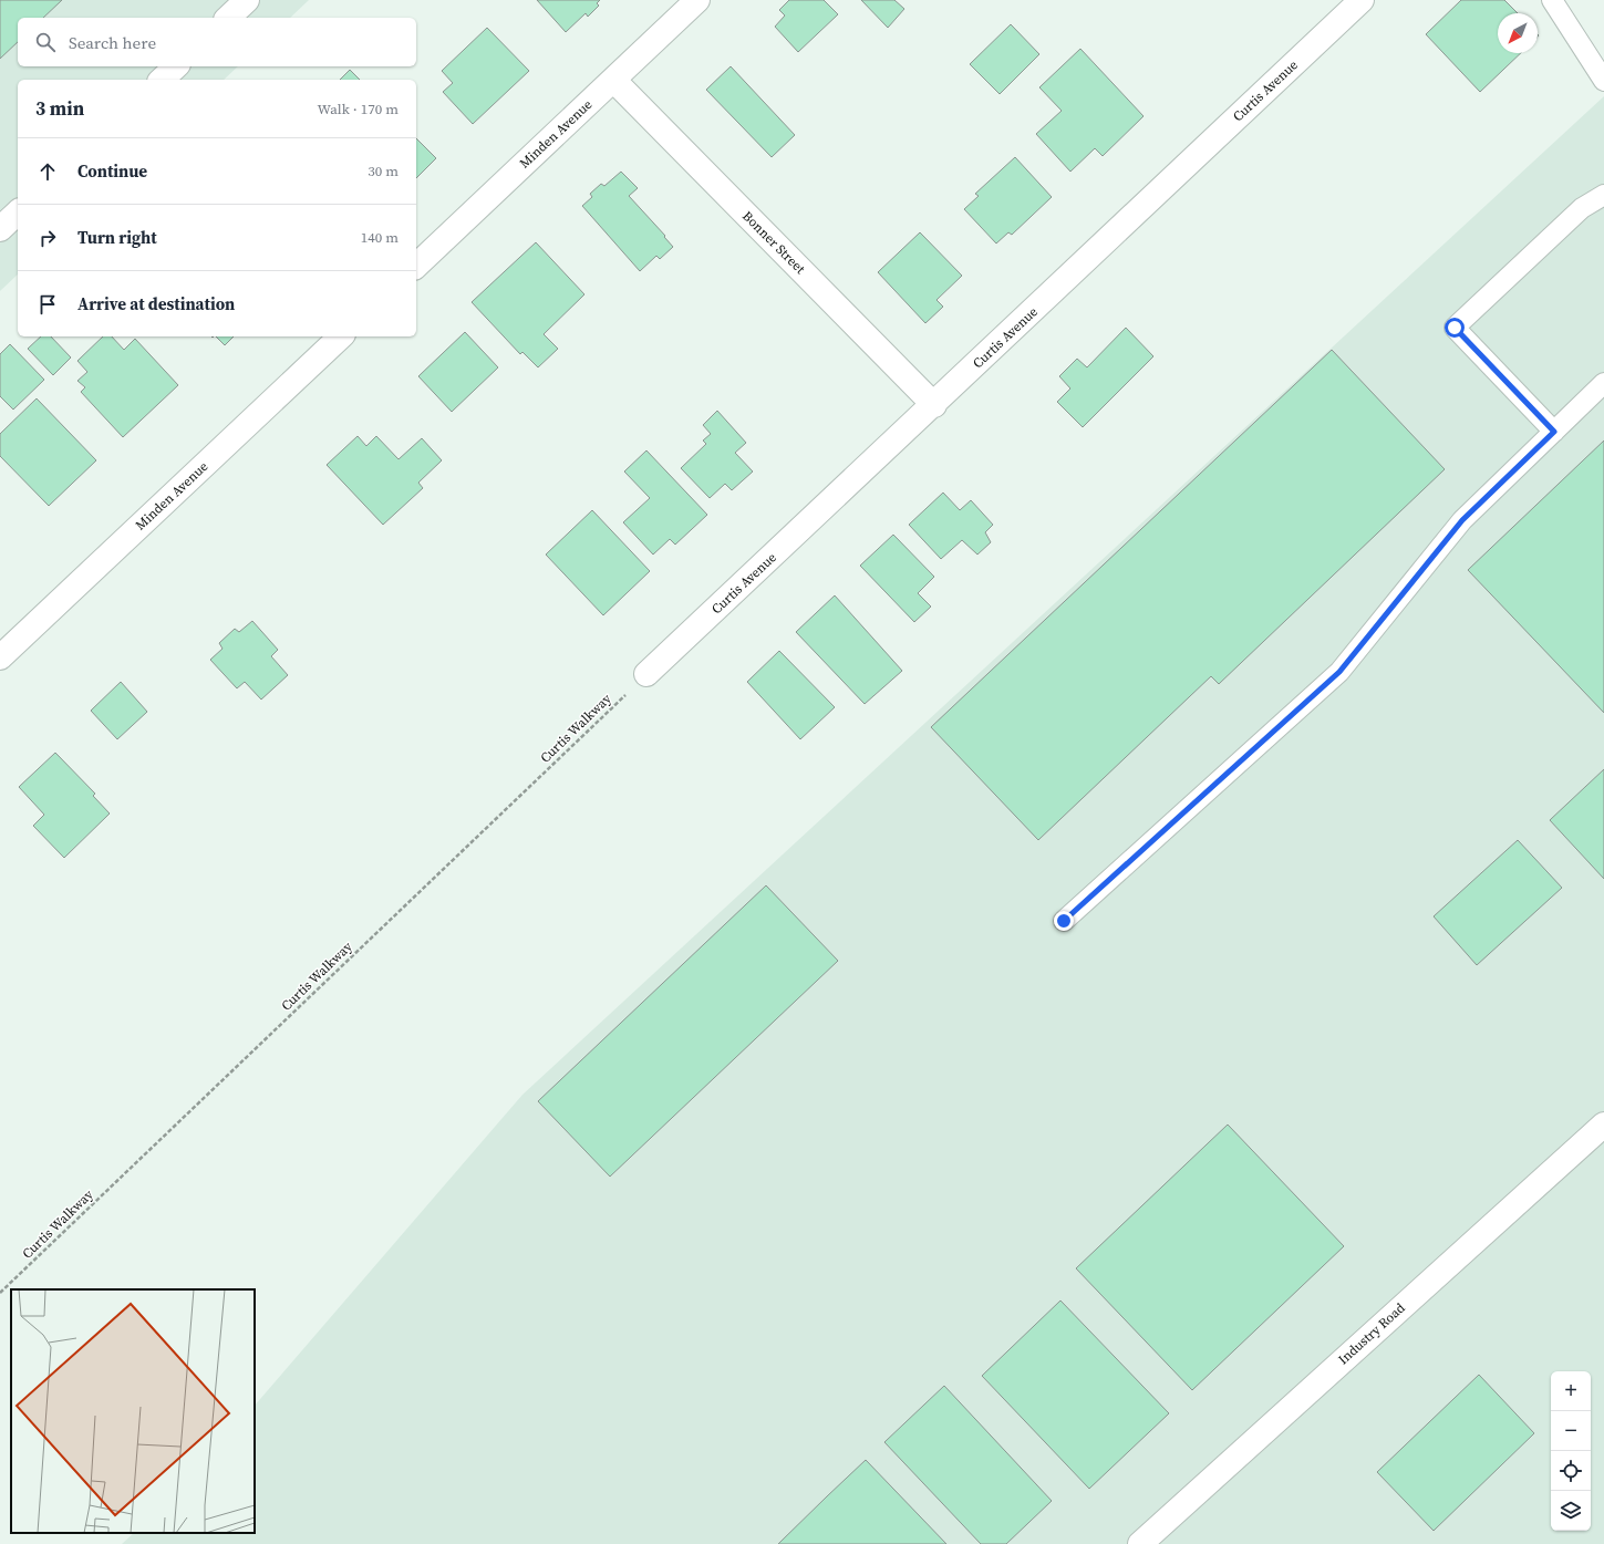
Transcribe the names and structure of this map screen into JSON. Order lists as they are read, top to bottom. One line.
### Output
{"streets":{"street":["Curtis Avenue","Minden Avenue","Bonner Street","Industry Road"],"path":["Curtis Walkway"]},"crossings":[["Curtis Avenue","Bonner Street"],["Curtis Avenue","Curtis Walkway"],["Minden Avenue","Bonner Street"]],"north":"bottom left","page":{"search":"Search here","heading":["3 min","Walk · 170 m"],"list":[["Continue","30 m"],["Turn right","140 m"],"Arrive at destination"],"map_buttons":["+","−"]}}
